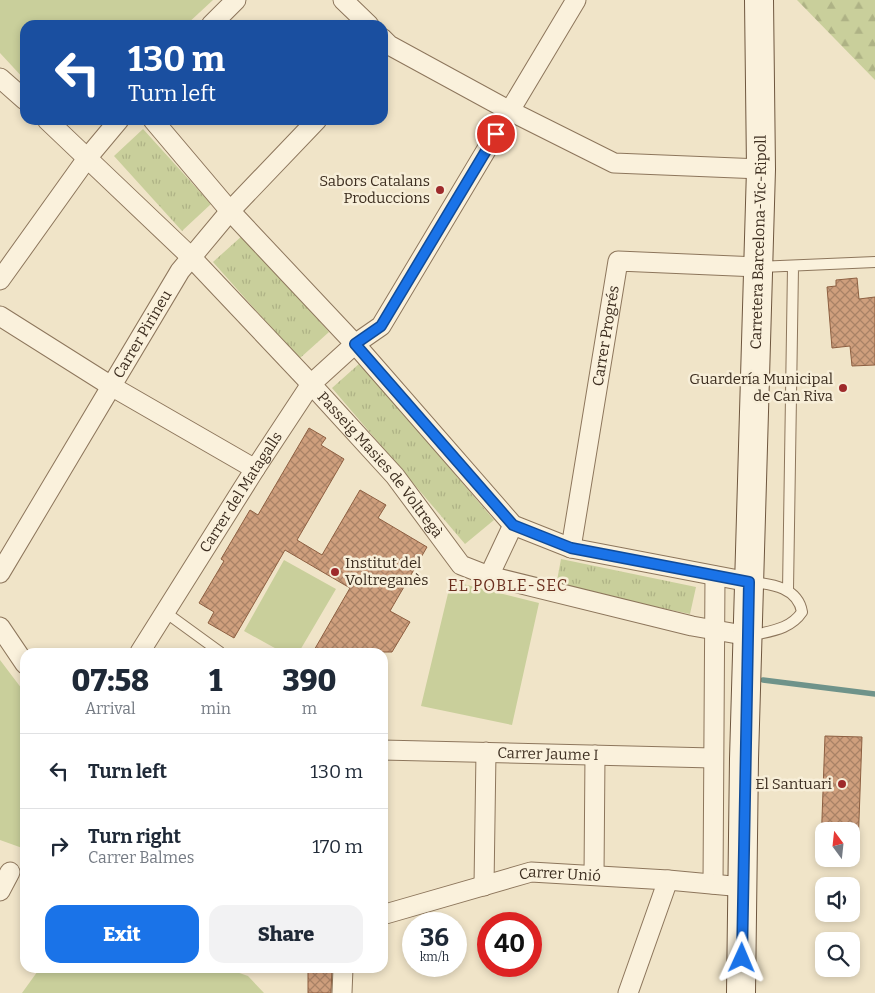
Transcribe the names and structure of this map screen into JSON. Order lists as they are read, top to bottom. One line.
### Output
{"streets":{"street":["Carretera Barcelona-Vic-Ripoll","Carrer Pirineu","Carrer Progrés","Passeig Masies de Voltregà","Carrer del Matagalls","Carrer Jaume I","Carrer Unió"]},"crossings":[["Carretera Barcelona-Vic-Ripoll","Carrer Progrés"],["Carretera Barcelona-Vic-Ripoll","Passeig Masies de Voltregà"],["Carretera Barcelona-Vic-Ripoll","Carrer Unió"],["Carrer Pirineu","Passeig Masies de Voltregà"],["Passeig Masies de Voltregà","Carrer del Matagalls"]],"districts":["EL POBLE-SEC"],"places":["Sabors Catalans Produccions","Guardería Municipal de Can Riva","Institut del Voltreganès","El Santuari"],"north":"top","page":{"turn":["130 m","Turn left"],"eta":["07:58","Arrival","1","min","390","m"],"list":[{"name":"Turn left","value":"130 m"},{"name":"Turn right","note":"Carrer Balmes","value":"170 m"}],"buttons":["Exit","Share"],"speed":"36 km/h","limit":"40"}}
